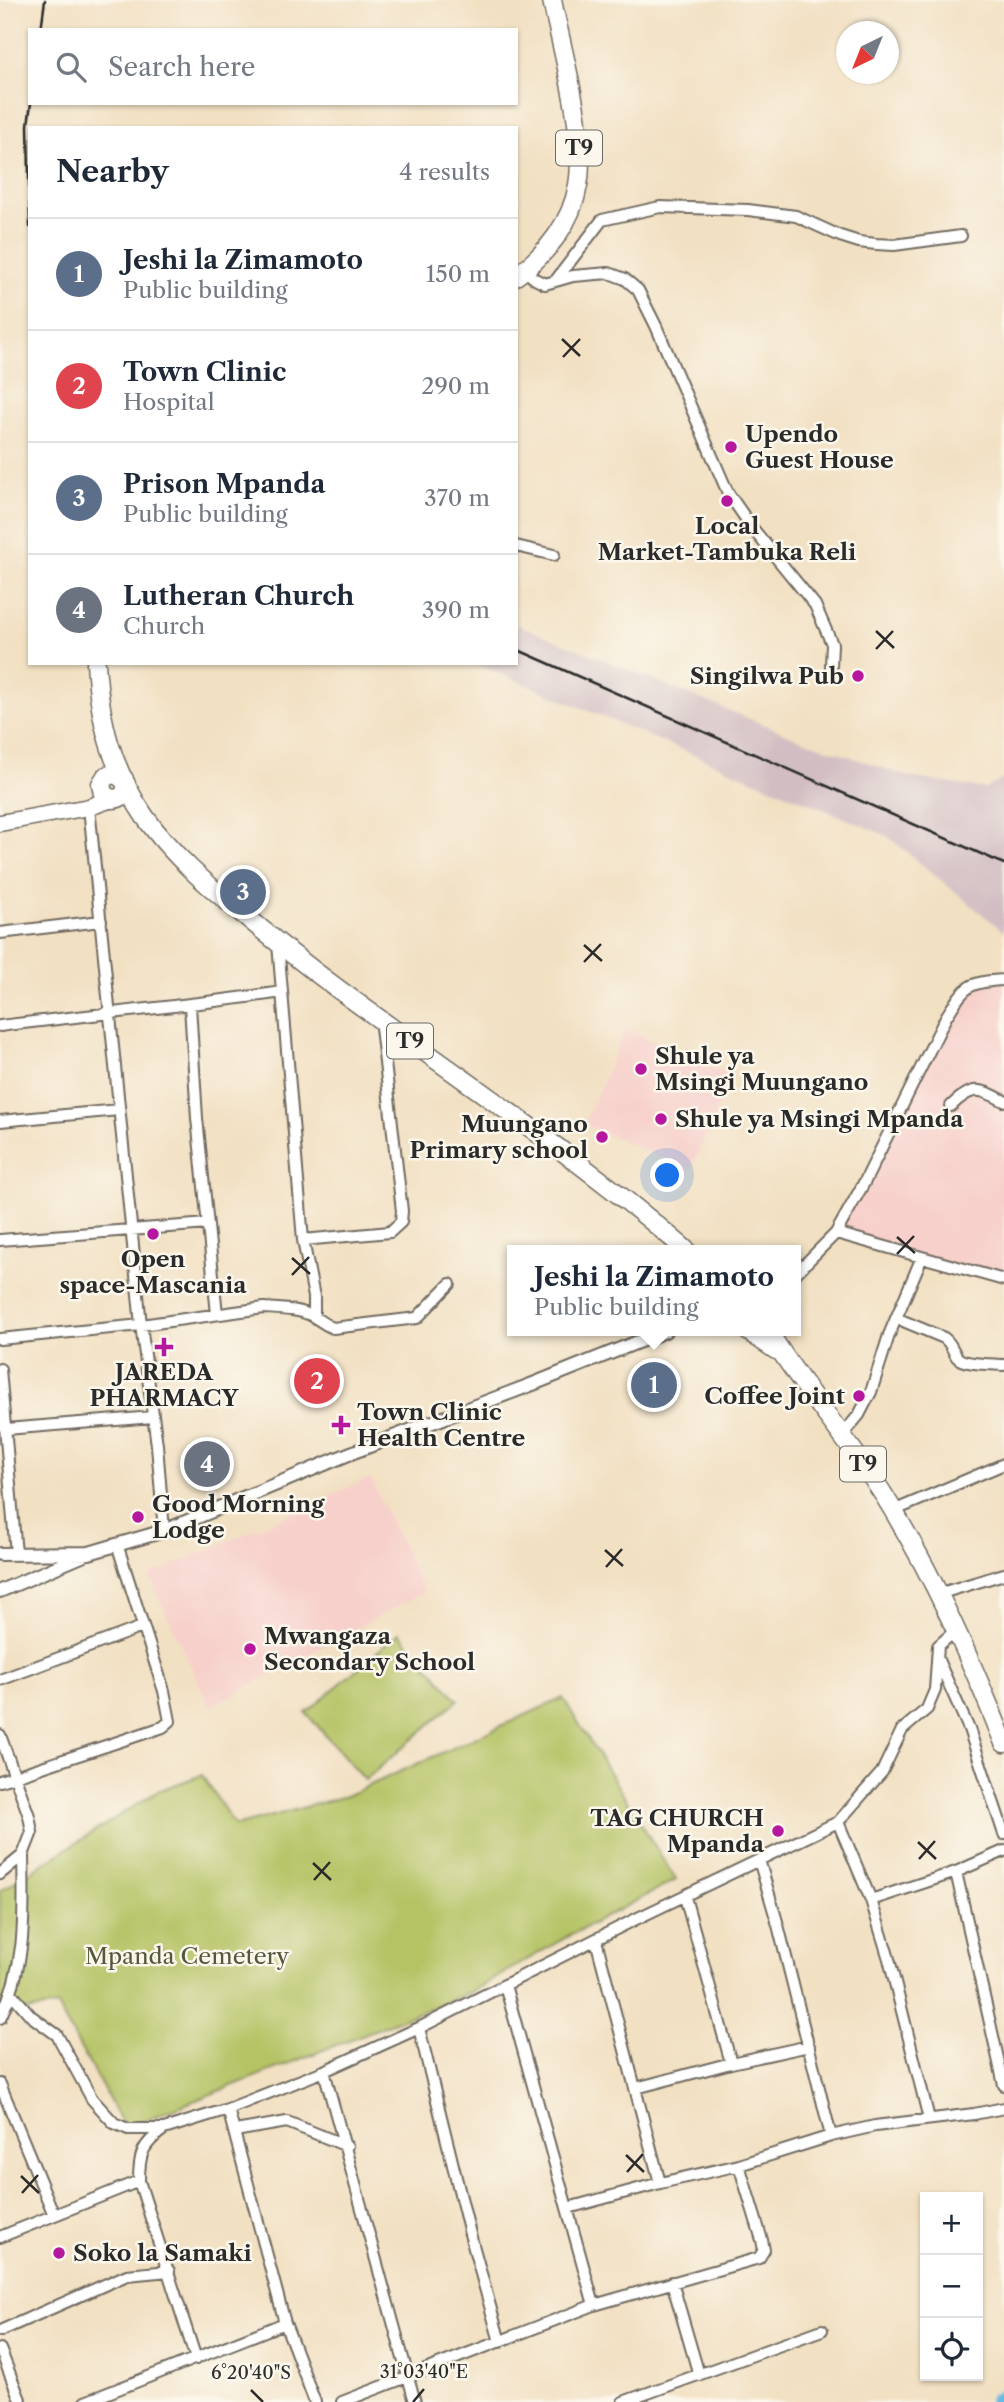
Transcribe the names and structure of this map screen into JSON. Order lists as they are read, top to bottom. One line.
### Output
{"streets":{"highway":["T9"]},"parks":["Mpanda Cemetery"],"places":{"other":["Upendo Guest House","Local Market-Tambuka Reli","Singilwa Pub","Shule ya Msingi Muungano","Shule ya Msingi Mpanda","Muungano Primary school","Open space-Mascania","Coffee Joint","Good Morning Lodge","Mwangaza Secondary School","TAG CHURCH Mpanda","Soko la Samaki"],"health":["JAREDA PHARMACY","Town Clinic Health Centre"]},"north":"bottom left","page":{"search":"Search here","heading":["Nearby","4 results"],"list":[{"mark":"1","name":"Jeshi la Zimamoto","note":"Public building","value":"150 m"},{"mark":"2","name":"Town Clinic","note":"Hospital","value":"290 m"},{"mark":"3","name":"Prison Mpanda","note":"Public building","value":"370 m"},{"mark":"4","name":"Lutheran Church","note":"Church","value":"390 m"}],"pins":["3","2","1","4"],"popup":["Jeshi la Zimamoto","Public building"],"map_buttons":["+","−"]},"coordinates":["31°03'40\"E","6°20'40\"S"]}
